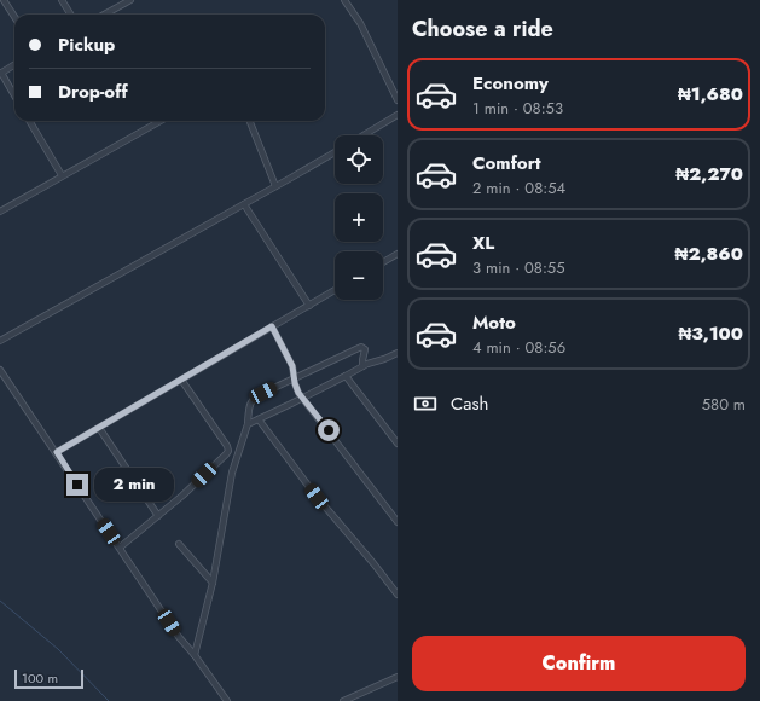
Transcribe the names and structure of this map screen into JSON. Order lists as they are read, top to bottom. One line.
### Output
{"scale_bar":"100 m","page":{"heading":"Choose a ride","banner":["Pickup","Drop-off"],"list":[{"name":"Economy","note":"1 min · 08:53","value":"₦1,680"},{"name":"Comfort","note":"2 min · 08:54","value":"₦2,270"},{"name":"XL","note":"3 min · 08:55","value":"₦2,860"},{"name":"Moto","note":"4 min · 08:56","value":"₦3,100"}],"map_buttons":["+","−"],"pay":["Cash","580 m"],"bubble":"2 min","buttons":"Confirm","scale":"100 m"}}
